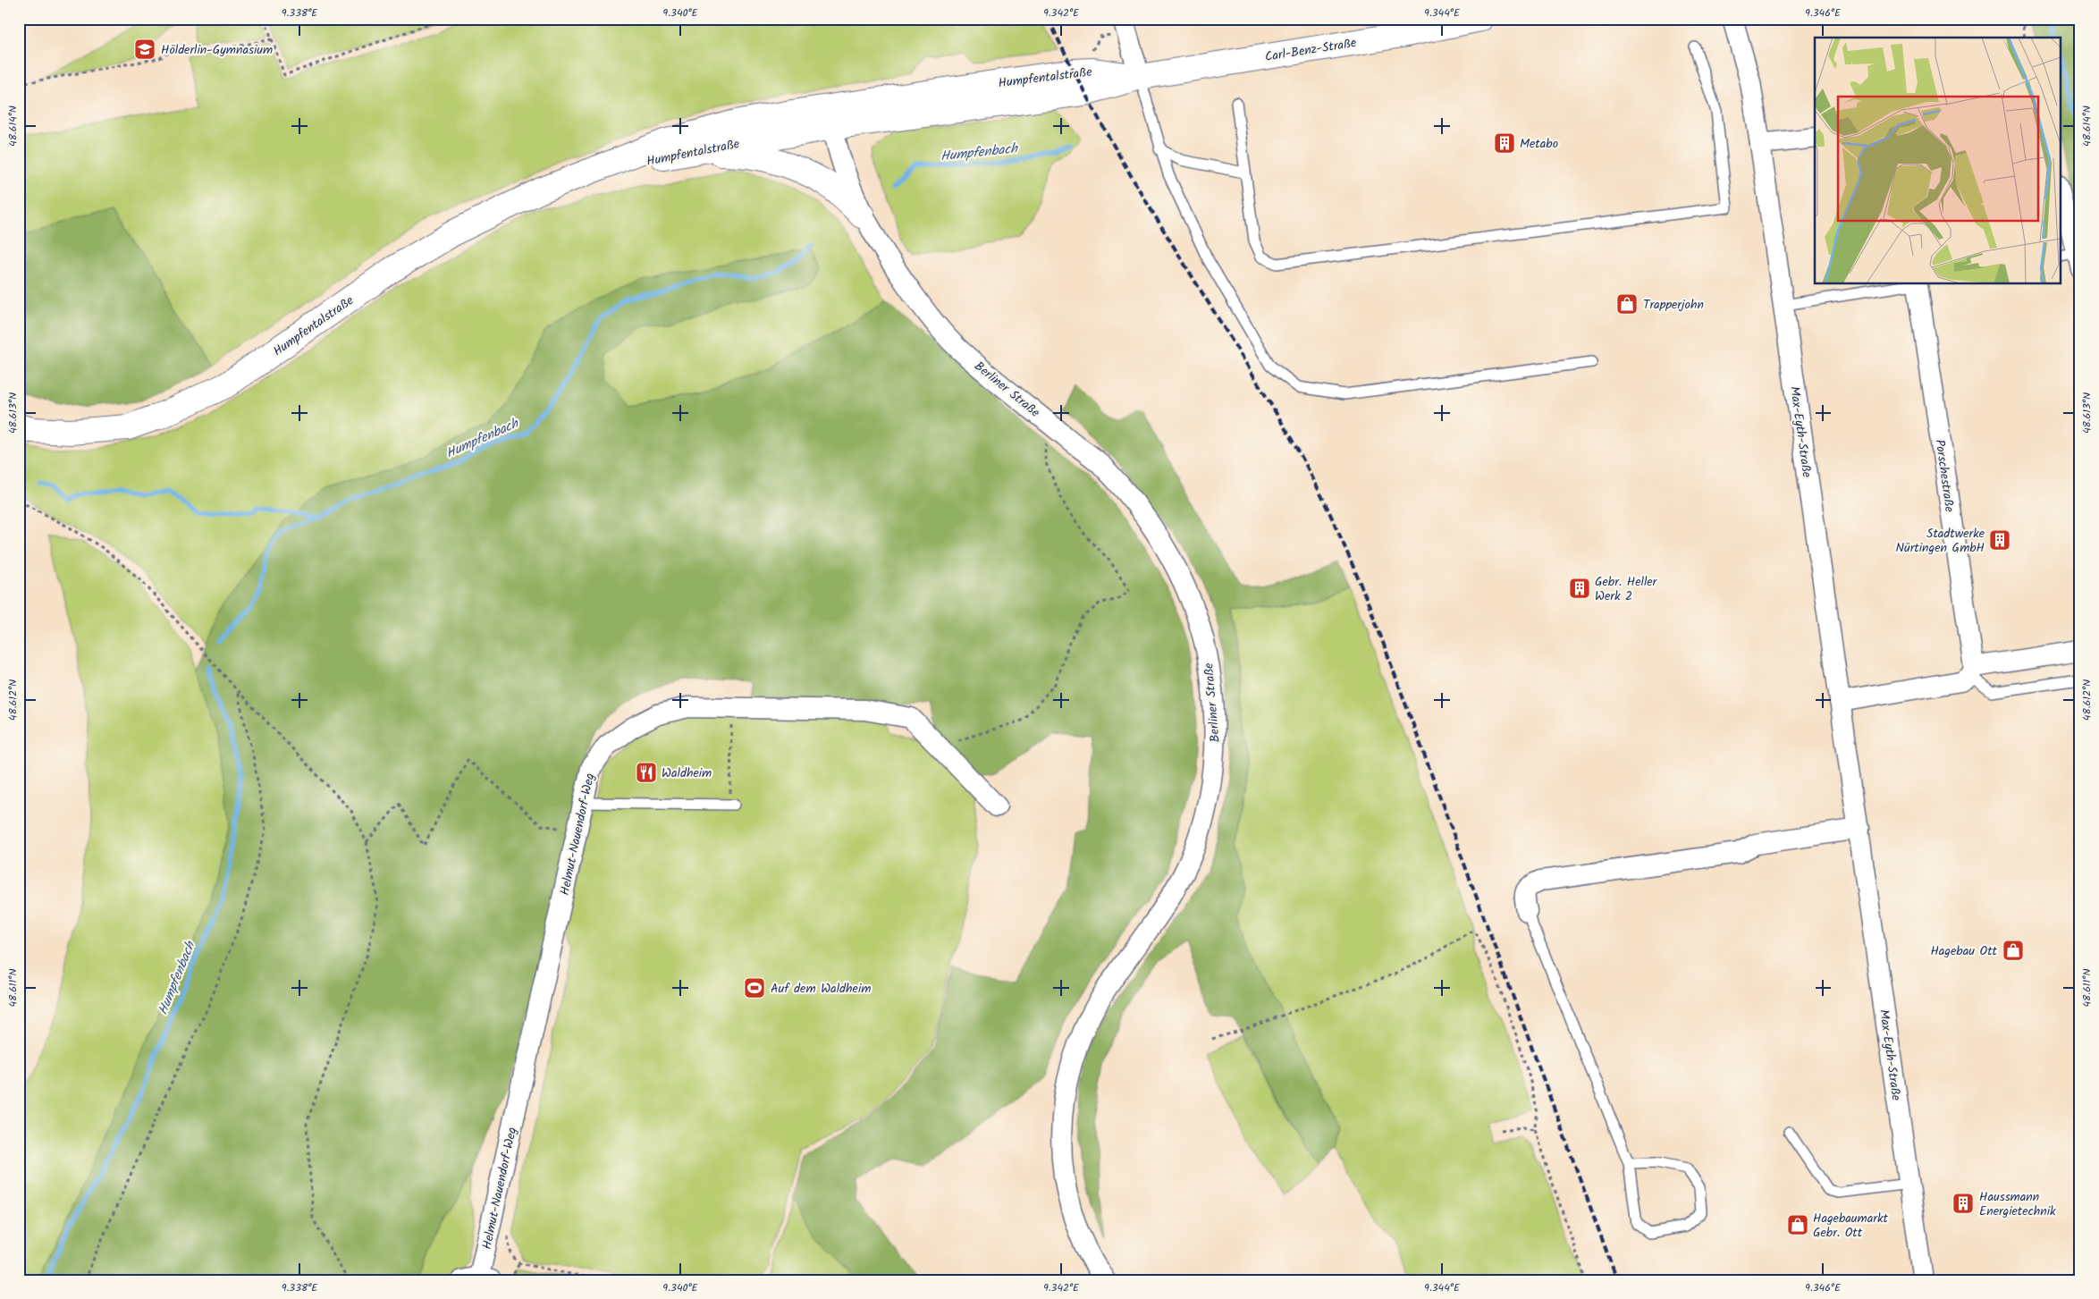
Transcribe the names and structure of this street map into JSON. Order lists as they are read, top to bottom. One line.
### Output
{"streets":{"street":["Carl-Benz-Straße","Humpfentalstraße","Berliner Straße","Max-Eyth-Straße","Porschestraße","Helmut-Nauendorf-Weg"]},"crossings":[["Carl-Benz-Straße","Humpfentalstraße"],["Humpfentalstraße","Berliner Straße"]],"water":["Humpfenbach"],"places":{"school or university":["Hölderlin-Gymnasium"],"building":["Metabo","Stadtwerke Nürtingen GmbH","Gebr. Heller Werk 2","Haussmann Energietechnik"],"shop":["Trapperjohn","Hagebau Ott","Hagebaumarkt Gebr. Ott"],"restaurant":["Waldheim"],"sports":["Auf dem Waldheim"]},"coordinates":["9.338°E","9.340°E","9.342°E","9.344°E","9.346°E","48.614°N","48.613°N","48.612°N","48.611°N"]}
